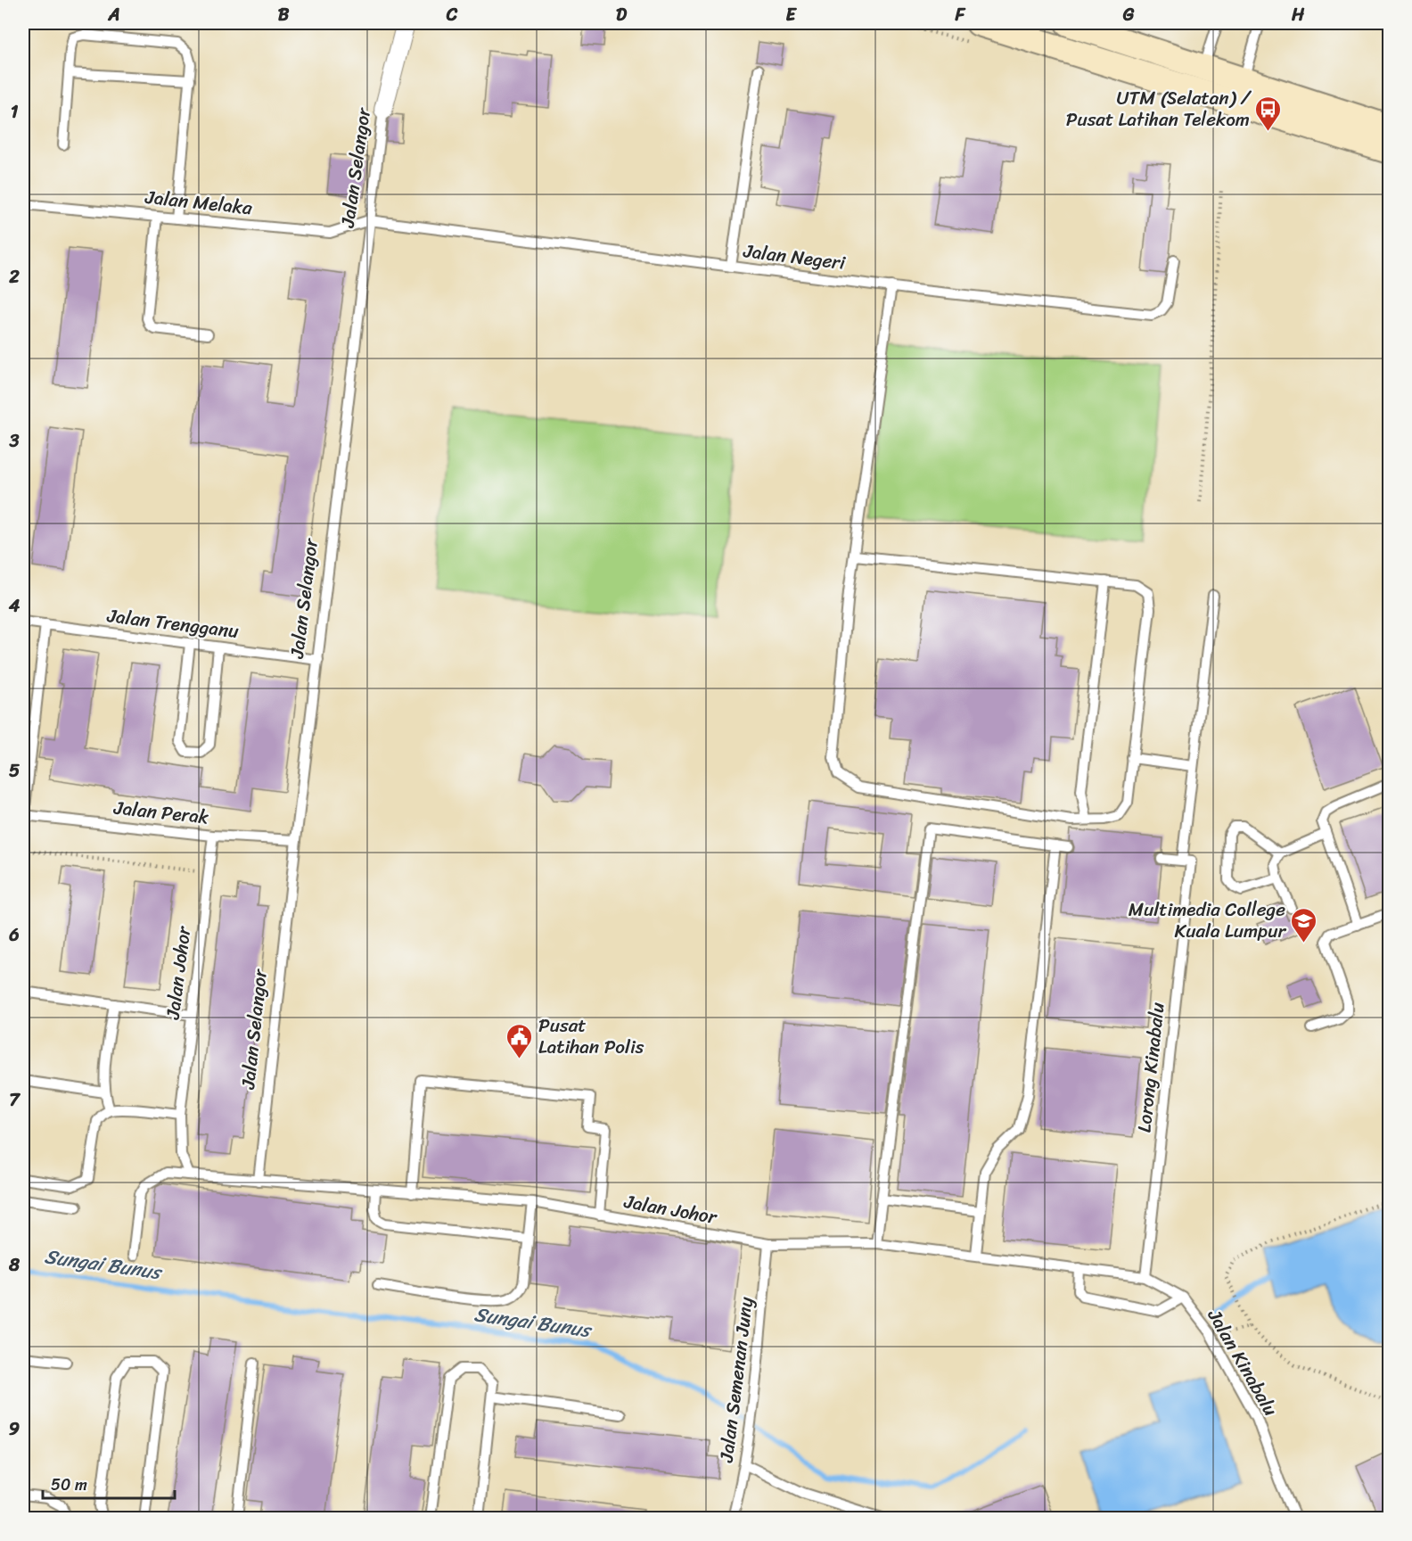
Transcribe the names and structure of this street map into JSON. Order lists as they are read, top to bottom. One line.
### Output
{"streets":{"street":["Jalan Selangor"],"lane":["Jalan Melaka","Jalan Negeri","Jalan Trengganu","Jalan Perak","Jalan Johor","Lorong Kinabalu","Jalan Kinabalu","Jalan Semenan Juny"]},"crossings":[["Jalan Selangor","Jalan Melaka"],["Jalan Selangor","Jalan Negeri"],["Jalan Selangor","Jalan Trengganu"],["Jalan Selangor","Jalan Perak"],["Jalan Selangor","Jalan Johor"],["Jalan Melaka","Jalan Negeri"],["Jalan Perak","Jalan Johor"],["Jalan Johor","Lorong Kinabalu"],["Jalan Johor","Jalan Kinabalu"],["Jalan Johor","Jalan Semenan Juny"],["Lorong Kinabalu","Jalan Kinabalu"]],"water":["Sungai Bunus"],"places":{"bus stop":["UTM (Selatan) / Pusat Latihan Telekom"],"school or university":["Multimedia College Kuala Lumpur"],"public building":["Pusat Latihan Polis"]},"scale_bar":"50 m","grid":{"columns":["A","B","C","D","E","F","G","H"],"rows":["1","2","3","4","5","6","7","8","9"]}}
